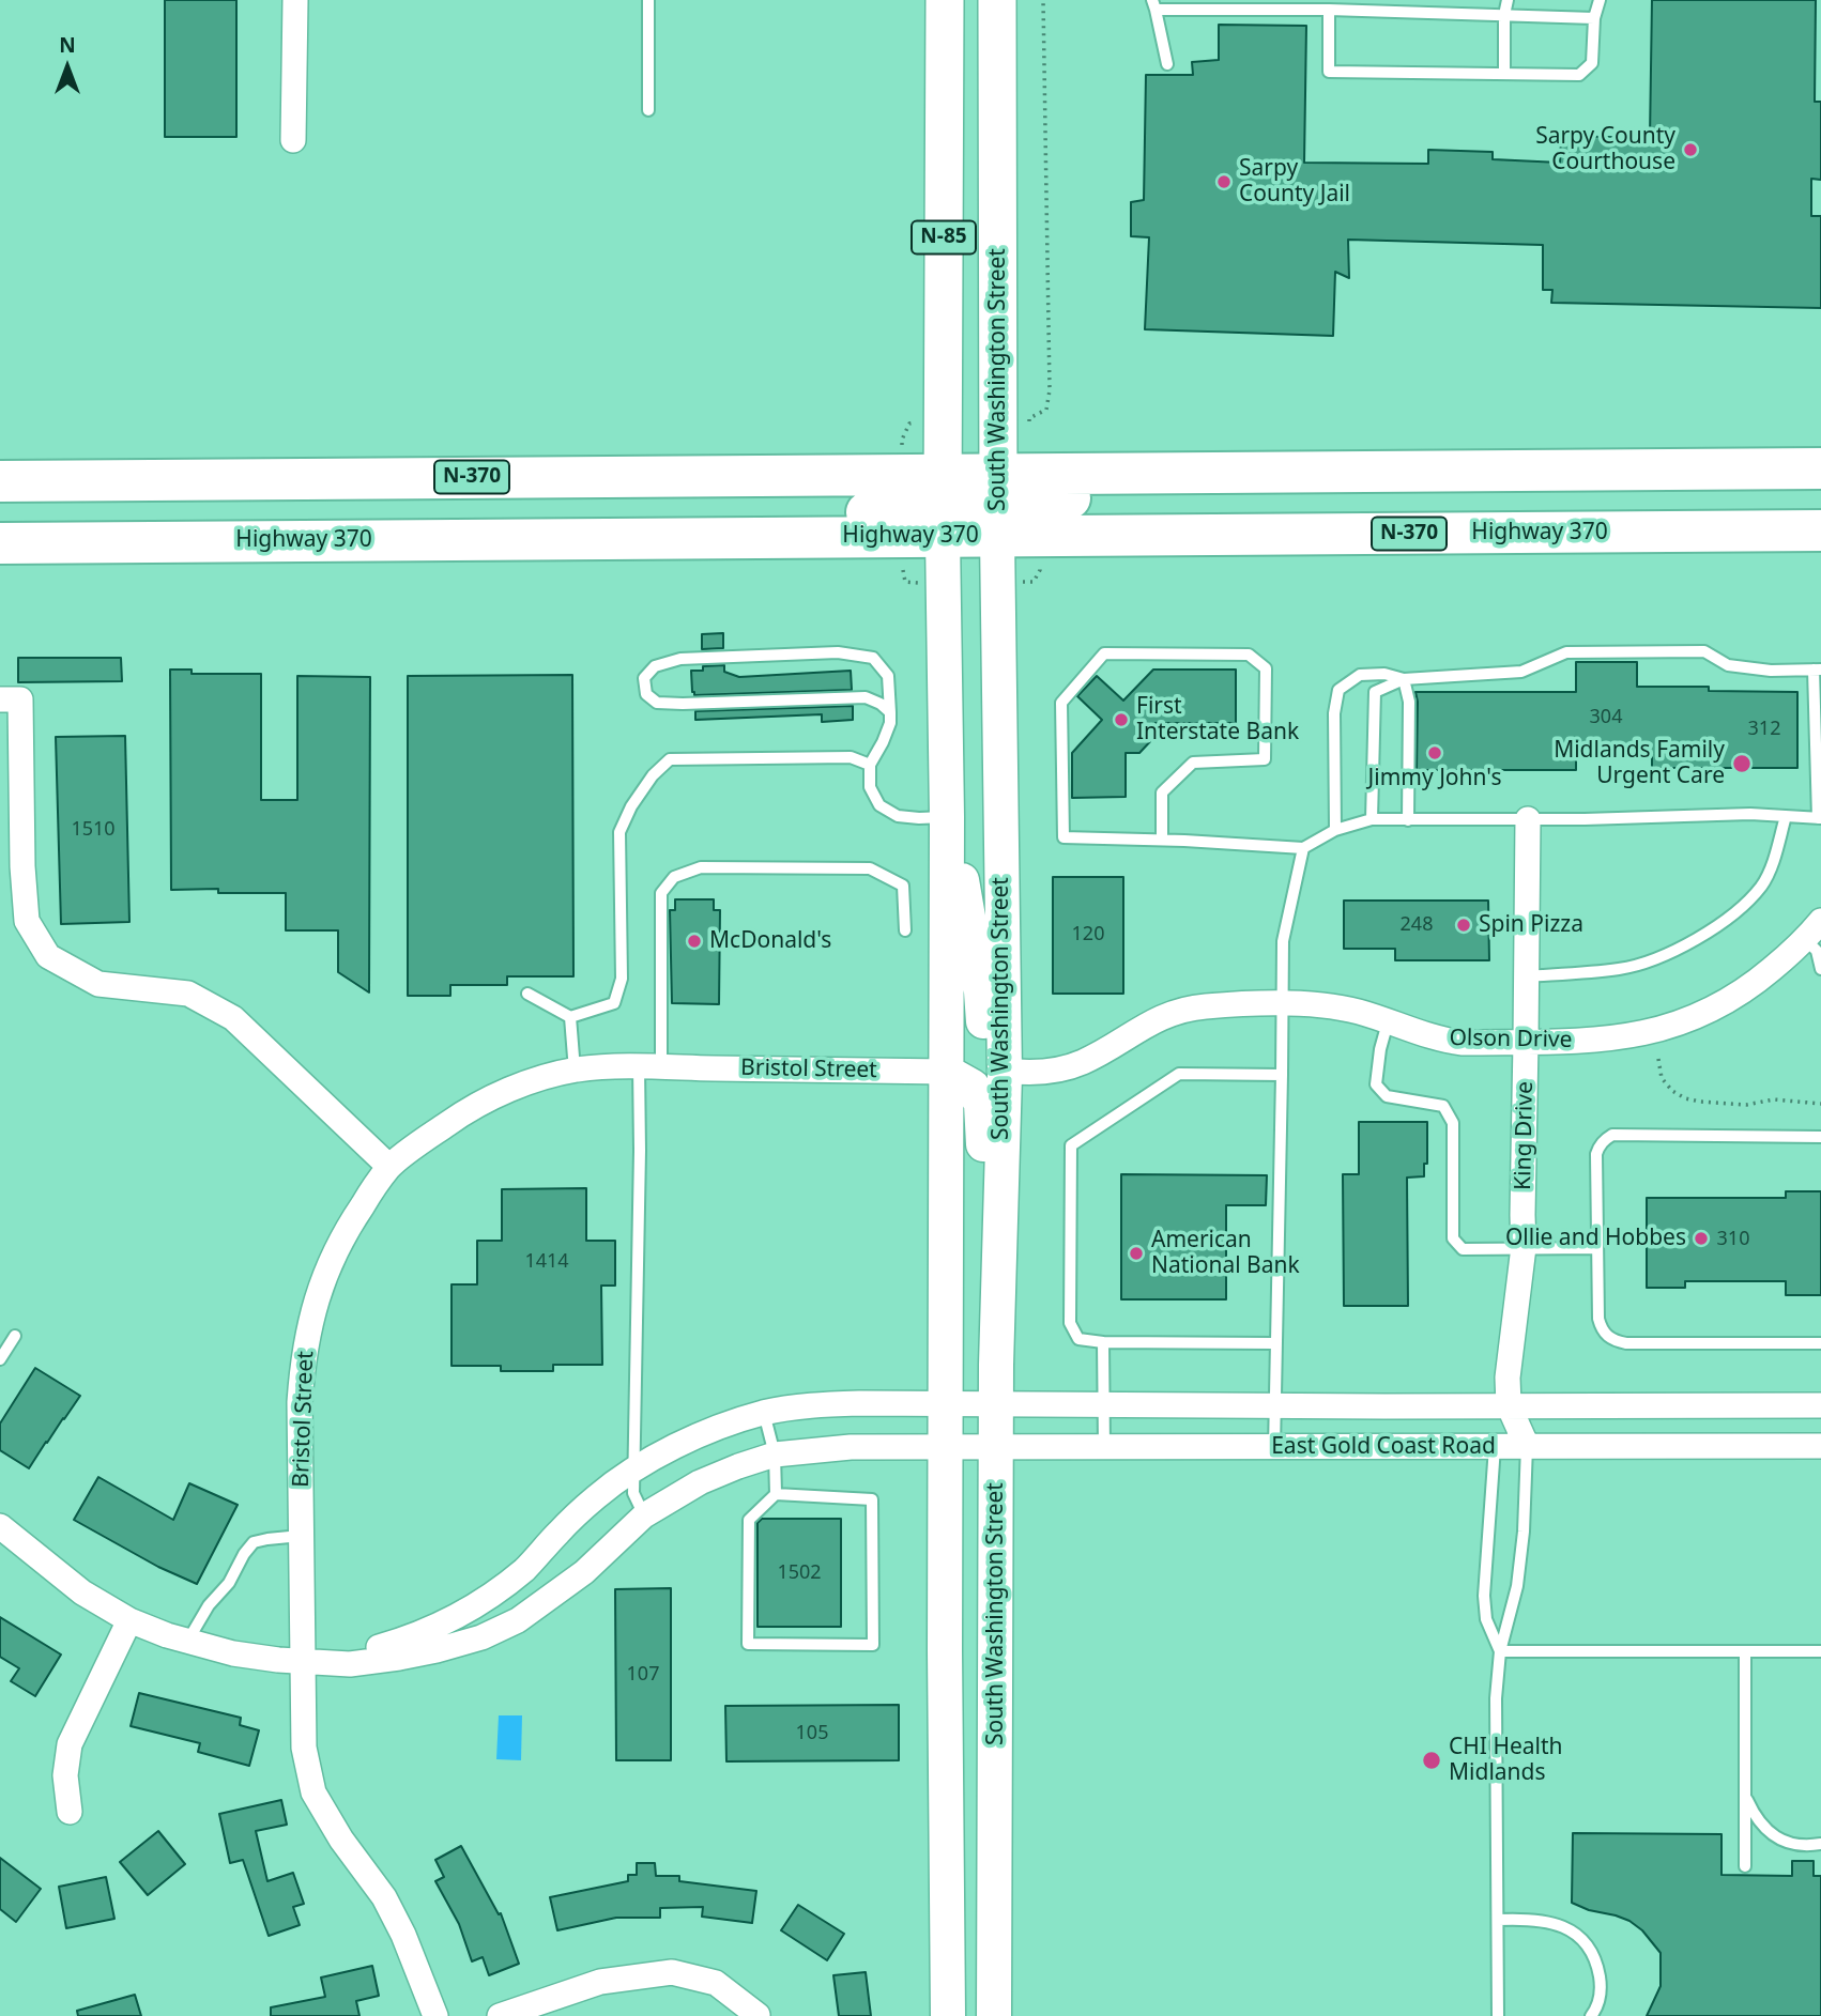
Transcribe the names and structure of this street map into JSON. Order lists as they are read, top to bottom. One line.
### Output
{"streets":{"highway":["N-370","Highway 370"],"main road":["N-85","South Washington Street"],"street":["Olson Drive","Bristol Street","King Drive","East Gold Coast Road"]},"crossings":[["N-85","Highway 370"],["South Washington Street","Highway 370"],["South Washington Street","Olson Drive"],["South Washington Street","East Gold Coast Road"],["Olson Drive","King Drive"],["Bristol Street","East Gold Coast Road"],["King Drive","East Gold Coast Road"]],"places":["Sarpy County Courthouse","Sarpy County Jail","First Interstate Bank","Jimmy John's","Midlands Family Urgent Care","Spin Pizza","McDonald's","Ollie and Hobbes","American National Bank","CHI Health Midlands"],"house_numbers":["304","312","1510","248","120","310","1414","1502","107","105"],"north":"top"}
